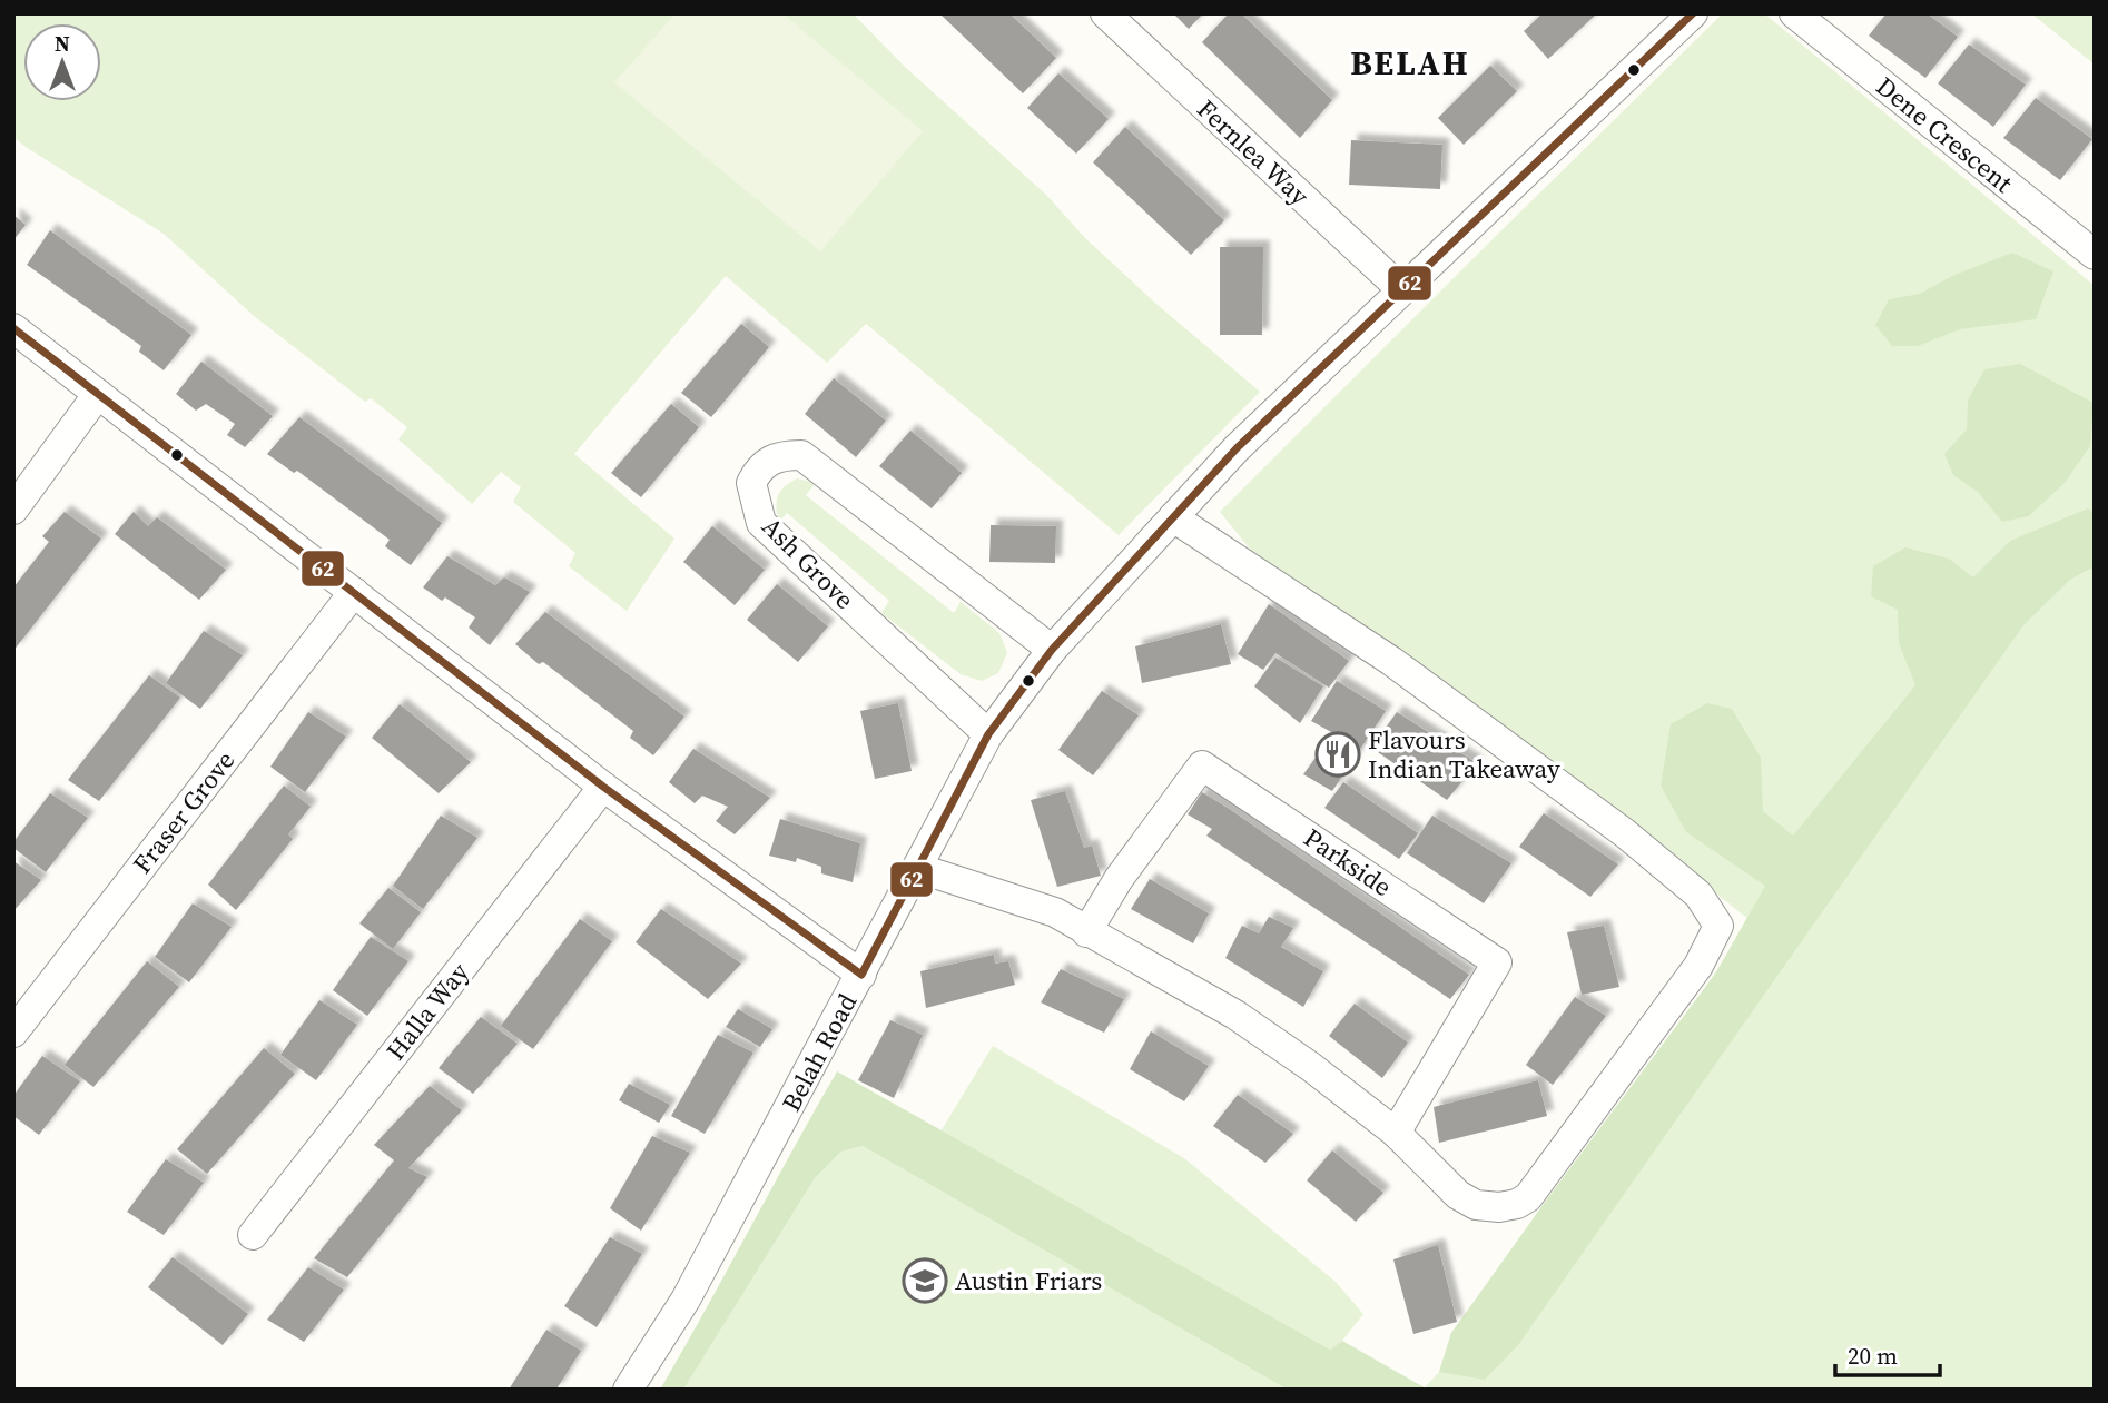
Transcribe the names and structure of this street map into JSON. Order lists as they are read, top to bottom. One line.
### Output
{"streets":{"street":["Dene Crescent","Fernlea Way","Ash Grove","Fraser Grove","Parkside","Halla Way","Belah Road"]},"crossings":[["Fernlea Way","Belah Road"],["Ash Grove","Belah Road"]],"districts":["BELAH"],"places":{"restaurant":["Flavours Indian Takeaway"],"school or university":["Austin Friars"]},"lines":["transit line 62"],"scale_bar":"20 m","north":"top"}
